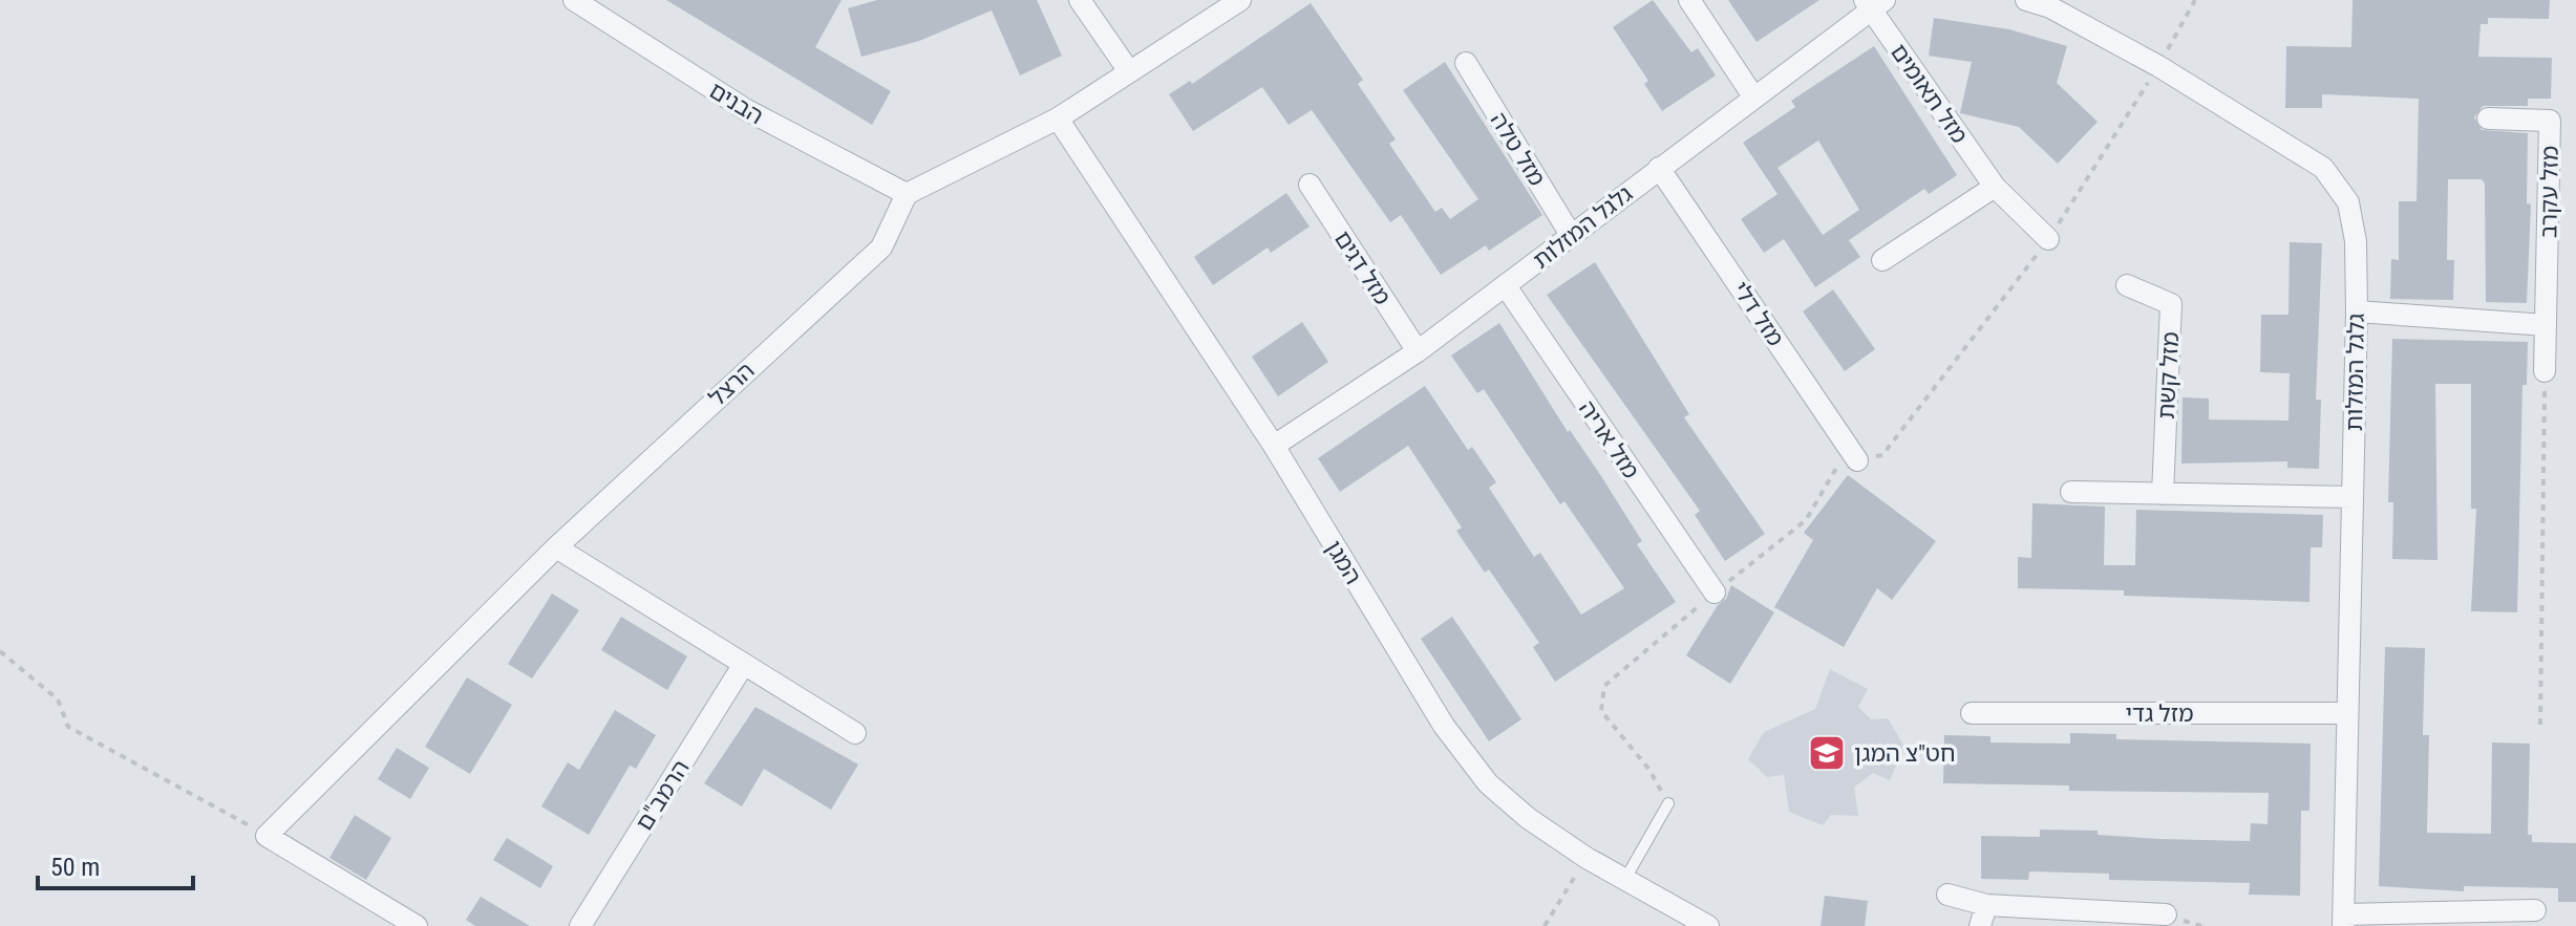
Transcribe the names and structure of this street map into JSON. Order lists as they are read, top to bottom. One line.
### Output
{"streets":{"street":["מזל תאומים","הבנים","מזל טלה","מזל עקרב","גלגל המזלות","מזל דגים","מזל דלי","מזל קשת","הרצל","מזל אריה","המגן","מזל גדי","הרמב\"ם"]},"crossings":[["מזל תאומים","גלגל המזלות"],["הבנים","הרצל"],["מזל טלה","גלגל המזלות"],["גלגל המזלות","מזל דגים"],["גלגל המזלות","מזל דלי"],["גלגל המזלות","מזל אריה"],["גלגל המזלות","המגן"],["גלגל המזלות","מזל גדי"]],"places":{"school or university":["חט\"צ המגן"]},"scale_bar":"50 m"}
